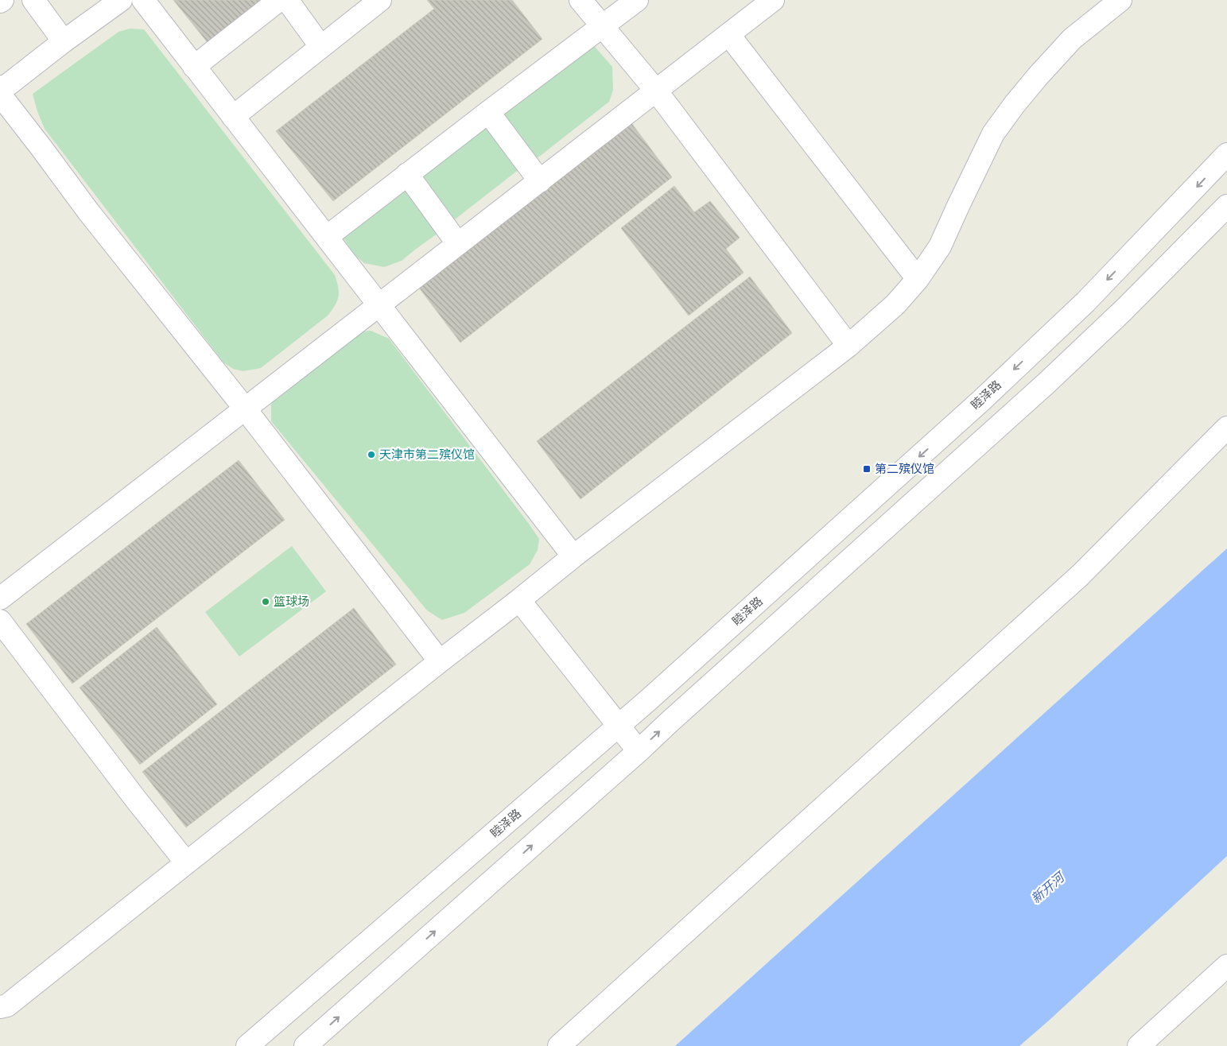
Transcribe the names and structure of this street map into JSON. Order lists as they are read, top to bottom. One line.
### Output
{"streets":{"street":["睦泽路"]},"water":["新开河"],"places":{"other":["天津市第二殡仪馆","篮球场"],"transit":["第二殡仪馆"]}}
